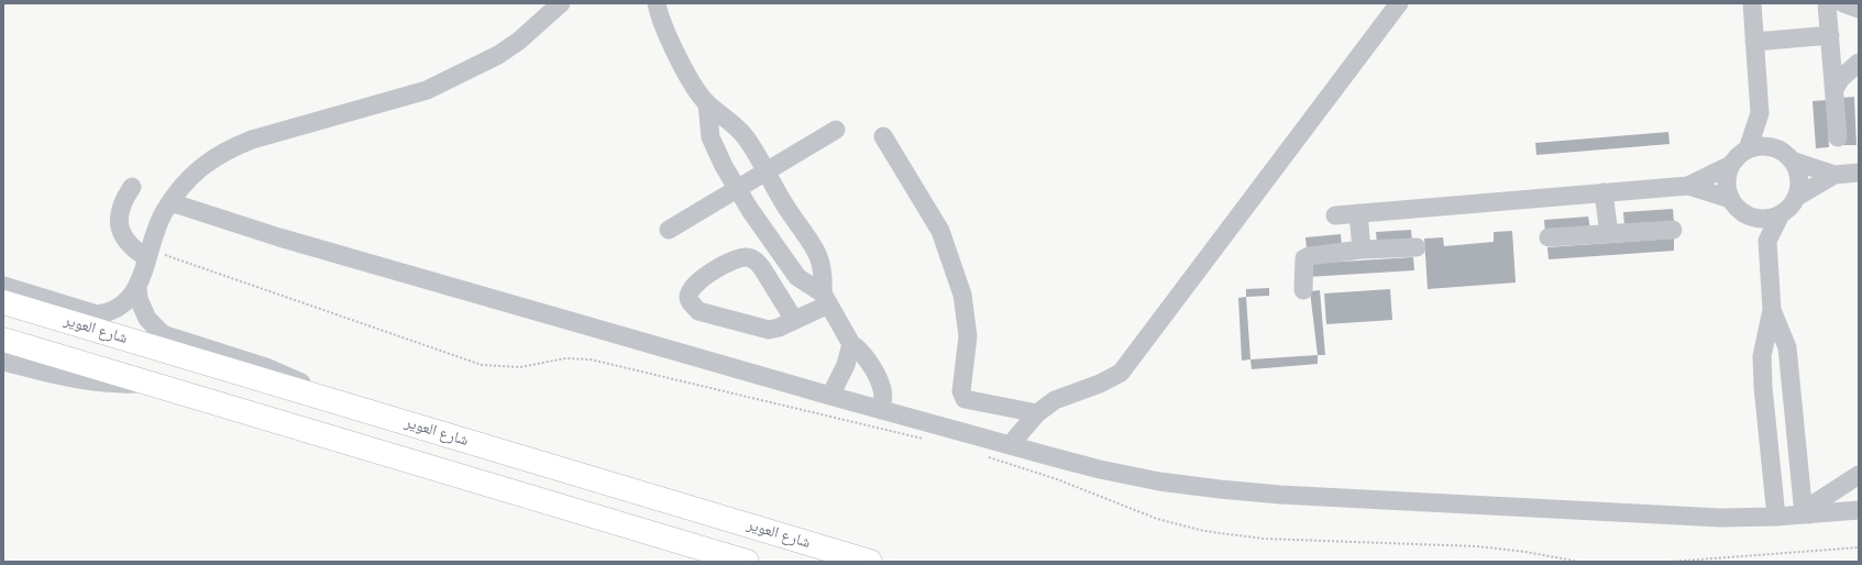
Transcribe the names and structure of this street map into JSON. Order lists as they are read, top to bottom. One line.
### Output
{"streets":{"highway":["شارع العوير"]}}
